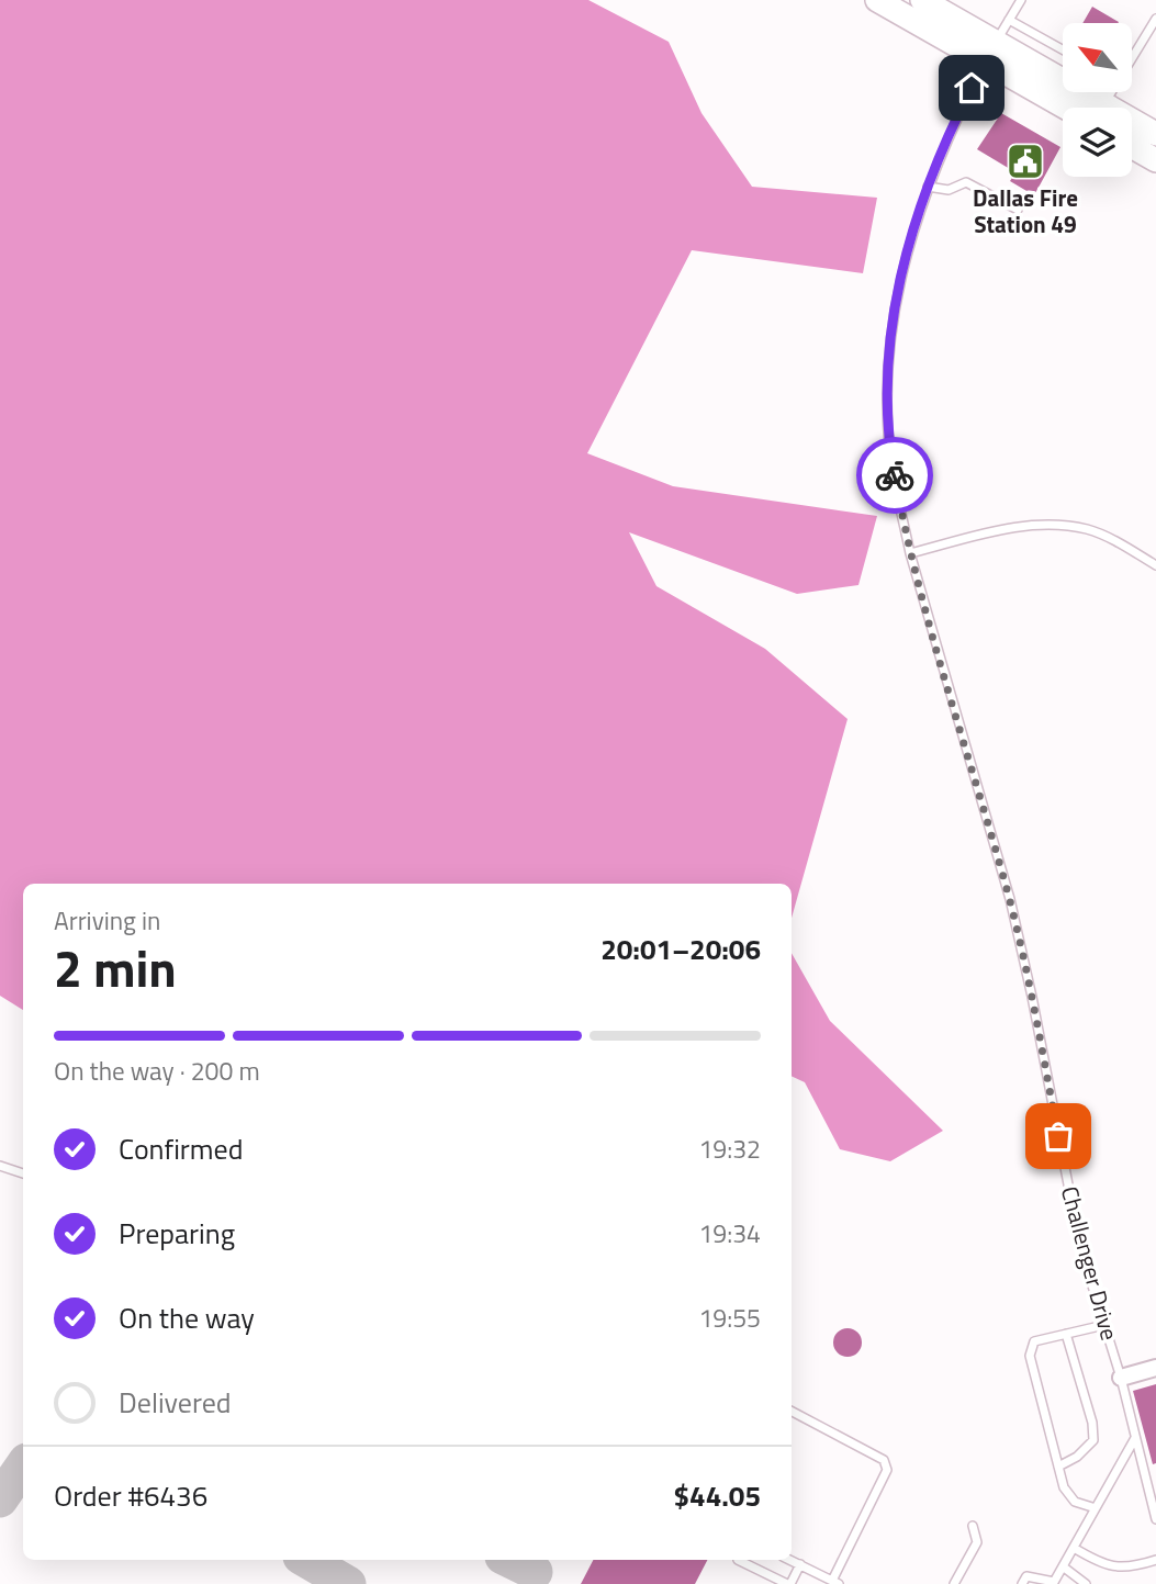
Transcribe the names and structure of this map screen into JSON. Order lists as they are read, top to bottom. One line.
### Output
{"streets":{"lane":["Challenger Drive"]},"places":{"public building":["Dallas Fire Station 49"]},"north":"top left","page":{"heading":["2 min","Arriving in","20:01–20:06"],"panel":["Order #6436","$44.05"],"bar":"On the way · 200 m","list":[["Confirmed","19:32"],["Preparing","19:34"],["On the way","19:55"],"Delivered"]}}
